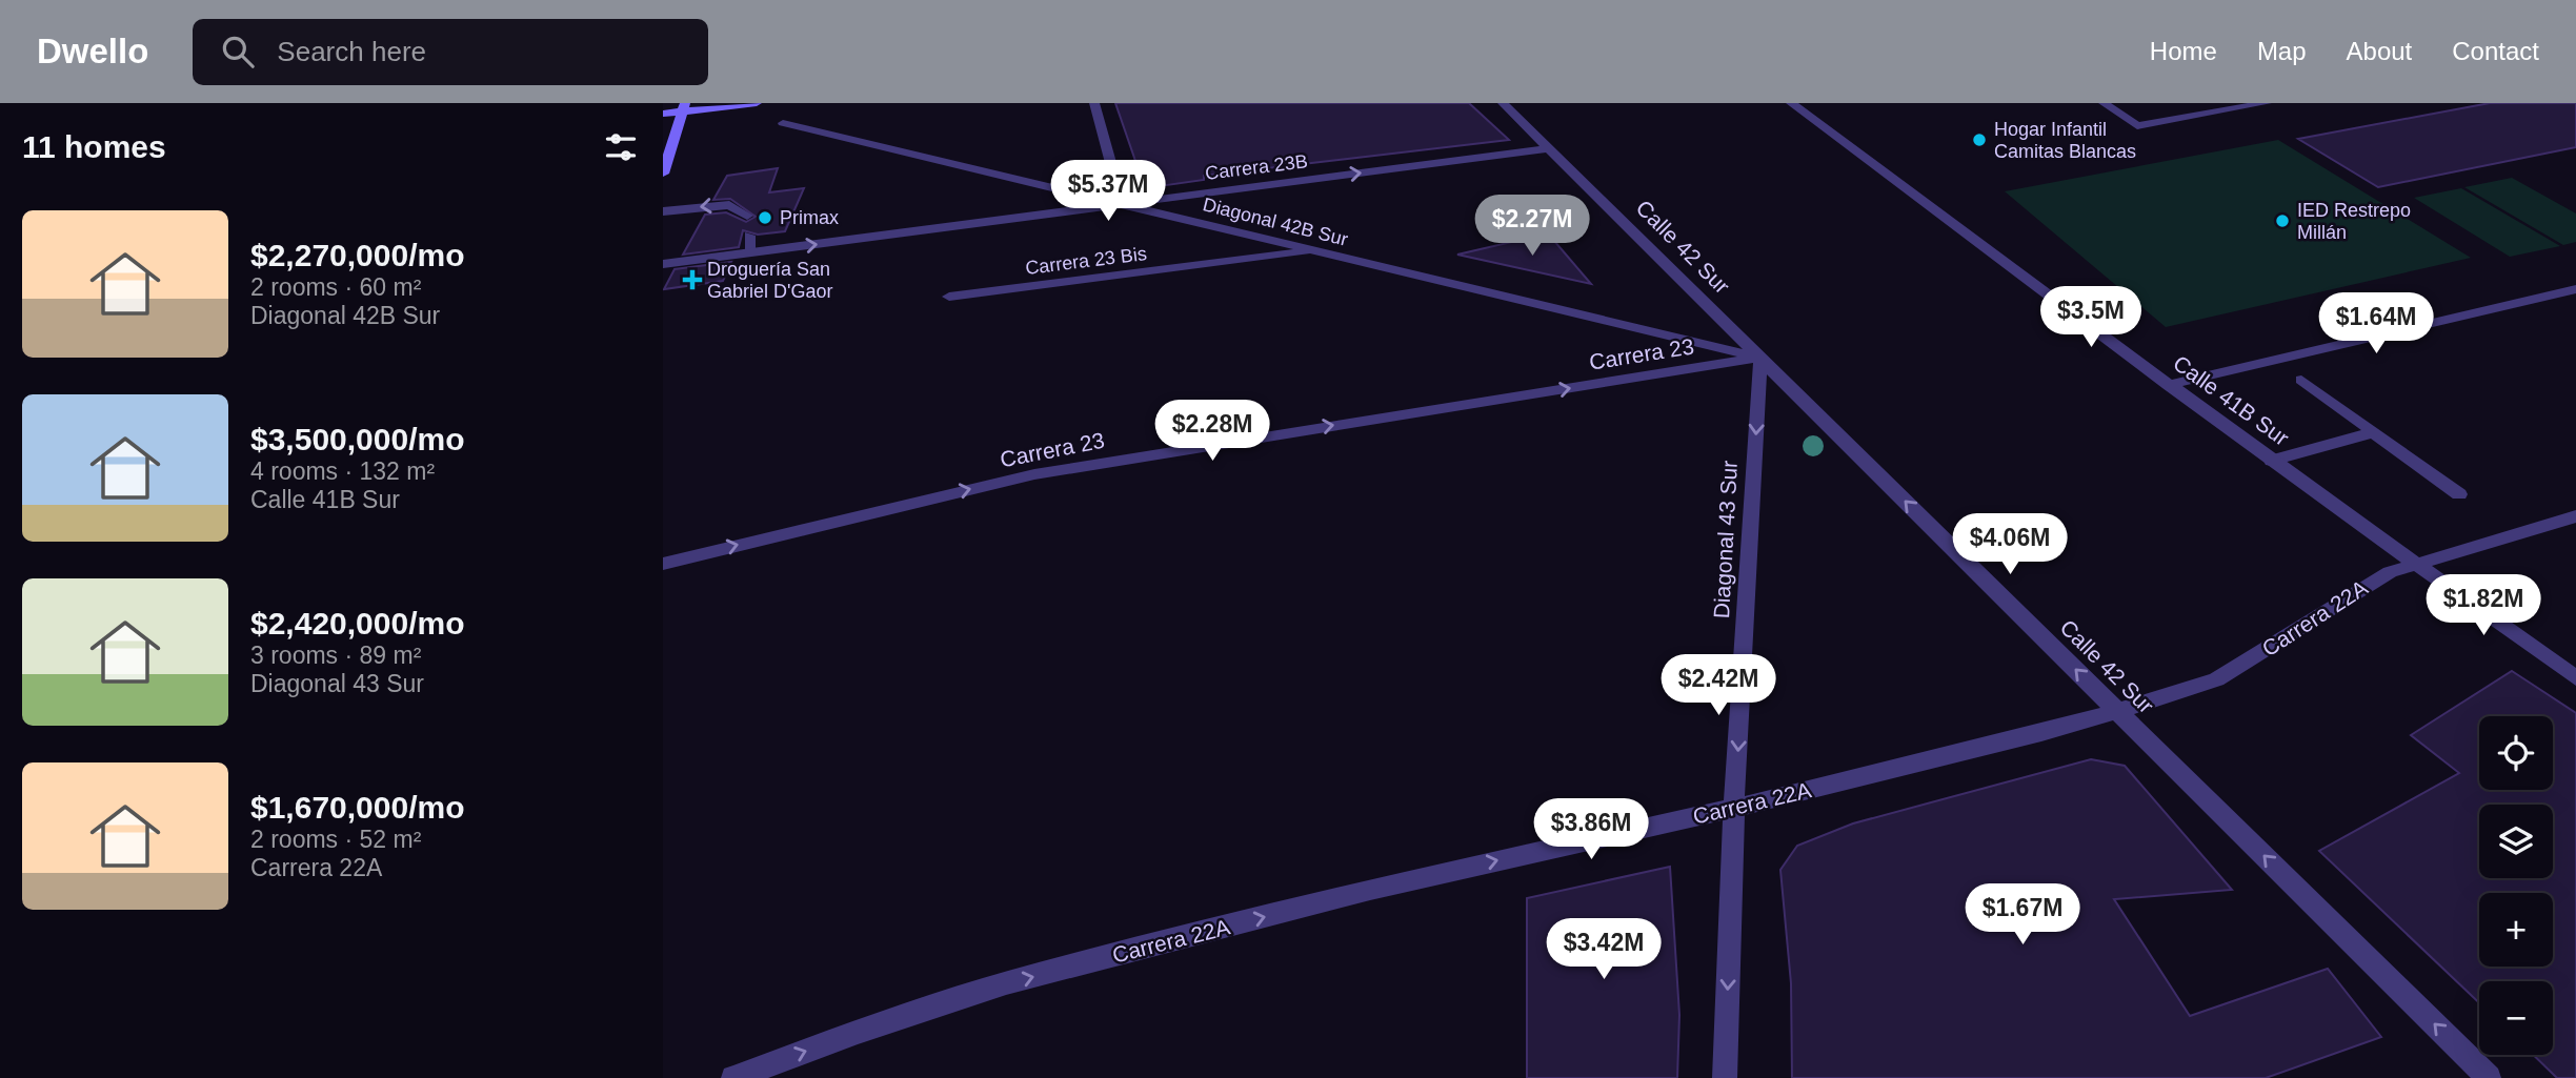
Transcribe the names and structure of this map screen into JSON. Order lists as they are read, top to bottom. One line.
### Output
{"streets":{"street":["Carrera 23B","Diagonal 42B Sur","Calle 42 Sur","Carrera 23 Bis","Carrera 23","Calle 41B Sur","Diagonal 43 Sur","Carrera 22A"]},"crossings":[["Carrera 23B","Diagonal 42B Sur"],["Carrera 23B","Calle 42 Sur"],["Diagonal 42B Sur","Calle 42 Sur"],["Diagonal 42B Sur","Carrera 23 Bis"],["Diagonal 42B Sur","Carrera 23"],["Diagonal 42B Sur","Diagonal 43 Sur"],["Calle 42 Sur","Carrera 23"],["Calle 42 Sur","Diagonal 43 Sur"],["Calle 42 Sur","Carrera 22A"],["Carrera 23","Diagonal 43 Sur"],["Calle 41B Sur","Carrera 22A"],["Diagonal 43 Sur","Carrera 22A"]],"one_way":["Carrera 23B","Calle 42 Sur","Carrera 23","Diagonal 43 Sur","Carrera 22A"],"places":{"other":["Hogar Infantil Camitas Blancas","Primax","IED Restrepo Millán"],"health":["Droguería San Gabriel D'Gaor"]},"page":{"header":"Dwello","search":"Search here","nav":["Home","Map","About","Contact"],"heading":"11 homes","price":["$5.37M","$2.27M","$3.5M","$1.64M","$2.28M","$4.06M","$1.82M","$2.42M","$3.86M","$1.67M","$3.42M"],"list":[{"name":"$2,270,000/mo","note":"2 rooms · 60 m² · Diagonal 42B Sur"},{"name":"$3,500,000/mo","note":"4 rooms · 132 m² · Calle 41B Sur"},{"name":"$2,420,000/mo","note":"3 rooms · 89 m² · Diagonal 43 Sur"},{"name":"$1,670,000/mo","note":"2 rooms · 52 m² · Carrera 22A"}],"map_buttons":["+","−"]}}
